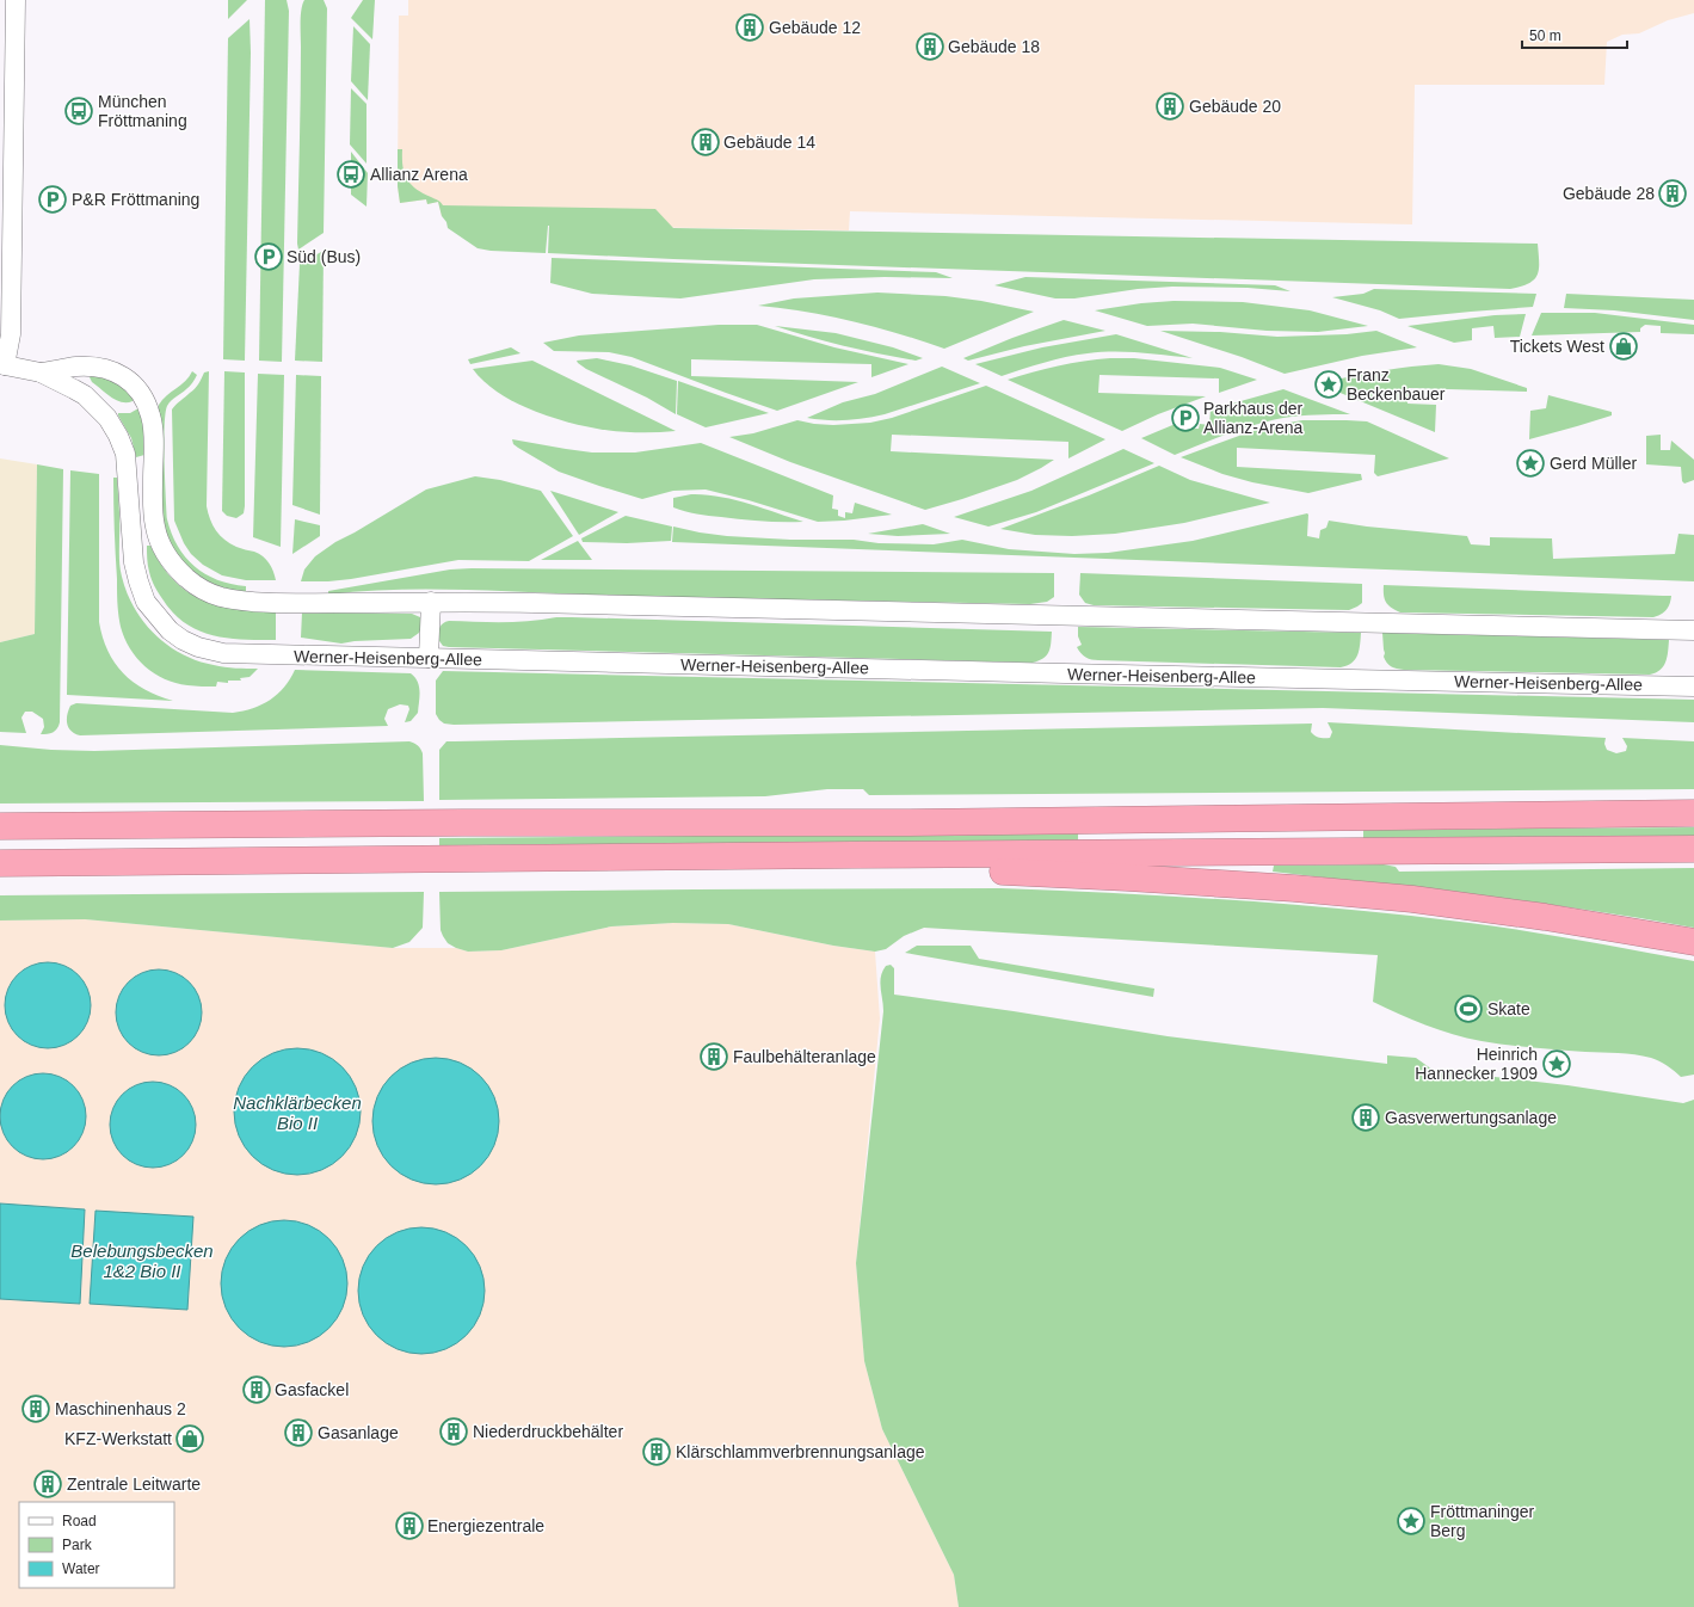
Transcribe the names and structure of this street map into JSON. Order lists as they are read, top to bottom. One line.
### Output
{"streets":{"street":["Werner-Heisenberg-Allee"]},"water":["Nachklärbecken Bio II","Belebungsbecken 1&2 Bio II"],"places":{"building":["Gebäude 12","Gebäude 18","Gebäude 20","Gebäude 14","Gebäude 28","Faulbehälteranlage","Gasverwertungsanlage","Gasfackel","Maschinenhaus 2","Niederdruckbehälter","Gasanlage","Klärschlammverbrennungsanlage","Zentrale Leitwarte","Energiezentrale"],"bus stop":["München Fröttmaning","Allianz Arena"],"parking":["P&R Fröttmaning","Süd (Bus)","Parkhaus der Allianz-Arena"],"shop":["Tickets West","KFZ-Werkstatt"],"place":["Franz Beckenbauer","Gerd Müller","Heinrich Hannecker 1909","Fröttmaninger Berg"],"sports":["Skate"]},"legend":["Road","Park","Water"],"scale_bar":"50 m"}
